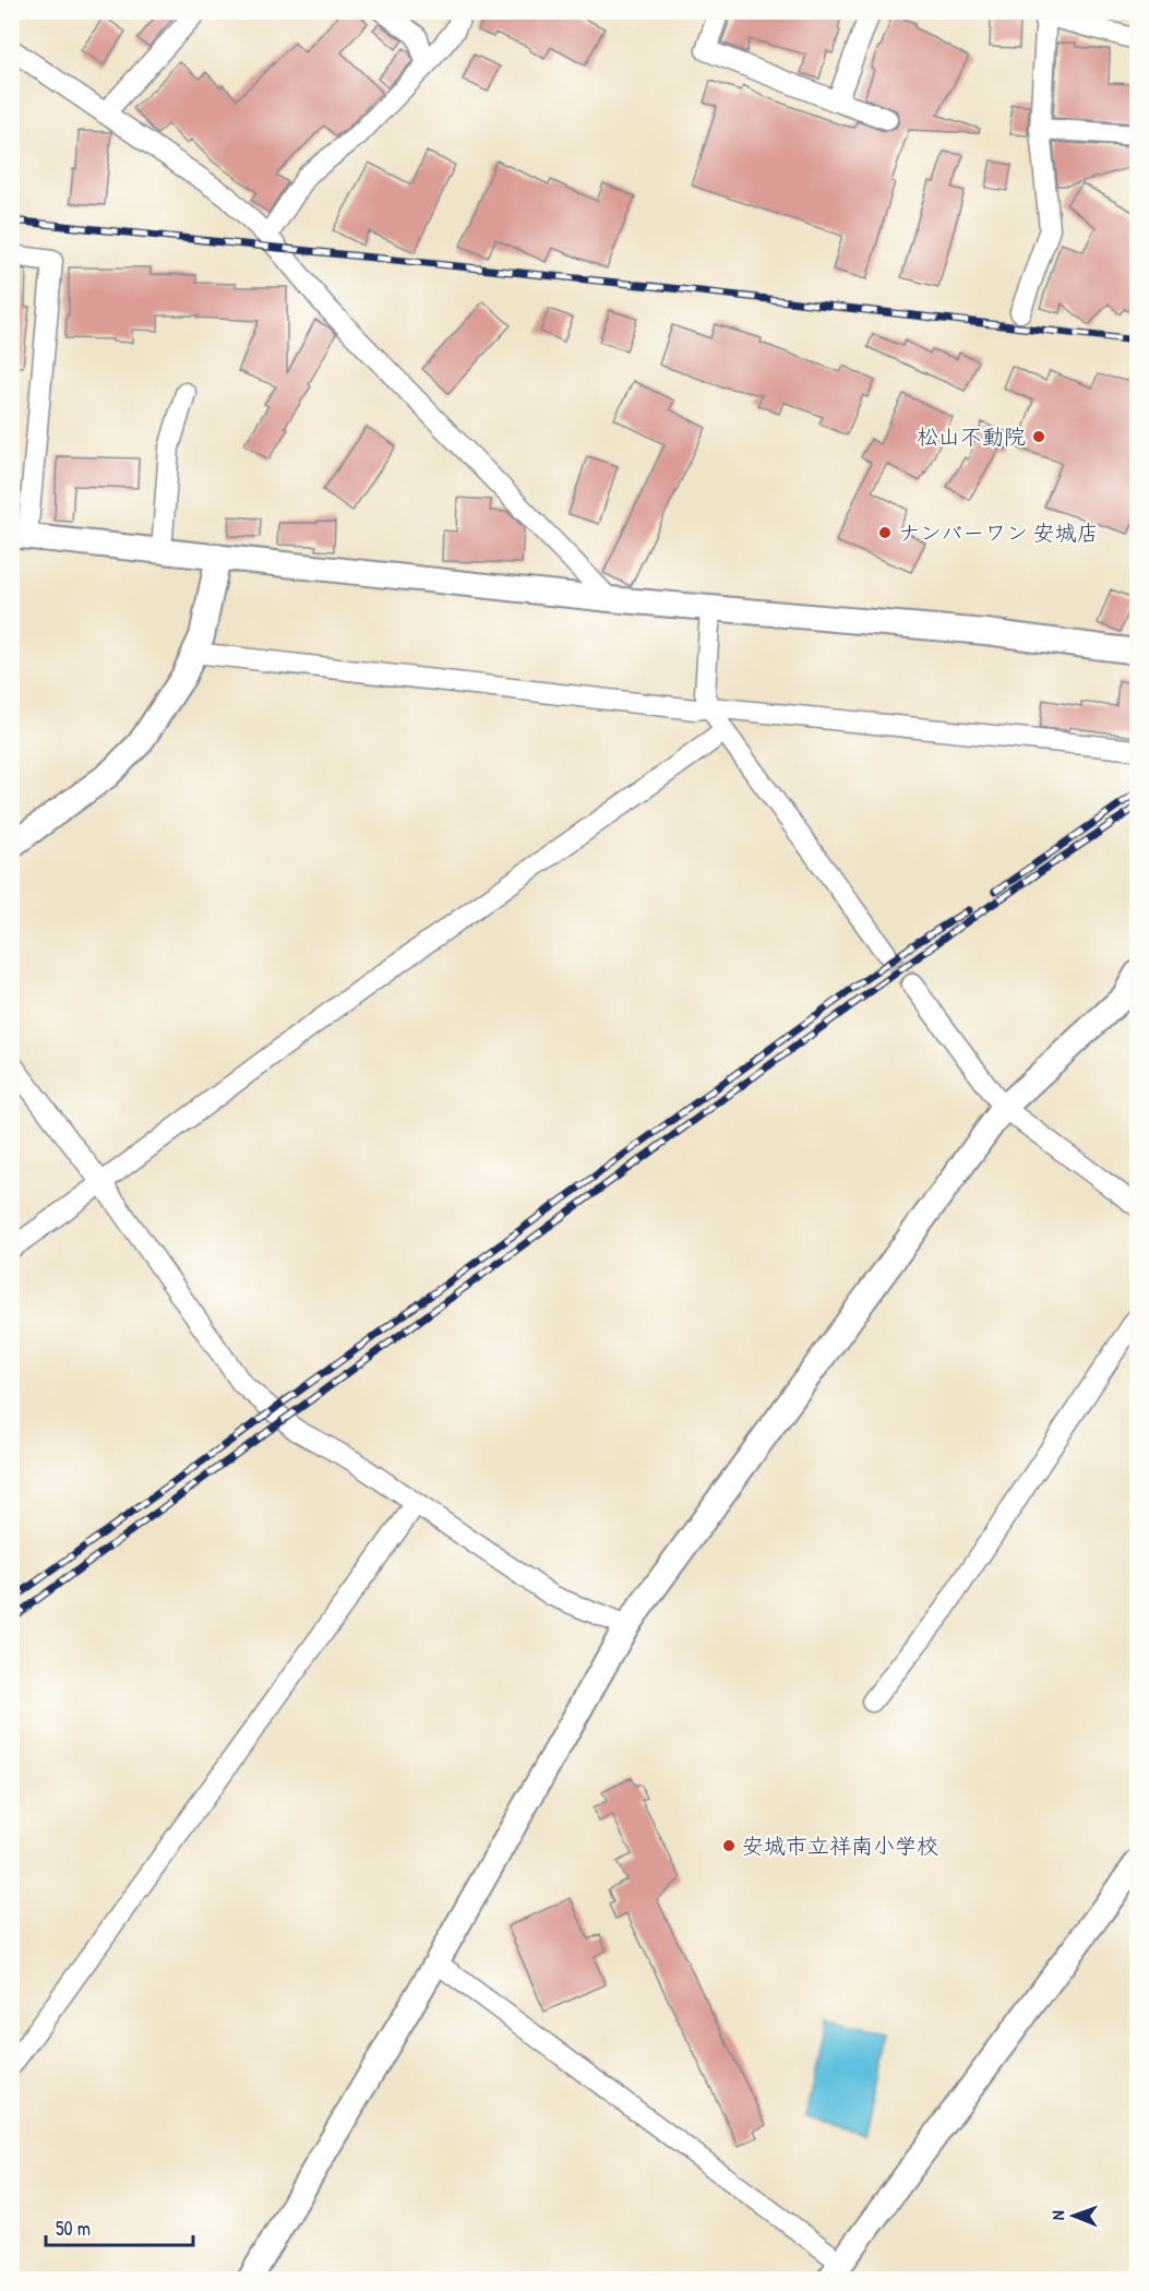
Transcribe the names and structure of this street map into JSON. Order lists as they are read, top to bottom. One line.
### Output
{"places":["松山不動院","ナンバーワン 安城店","安城市立祥南小学校"],"scale_bar":"50 m","north":"left"}
